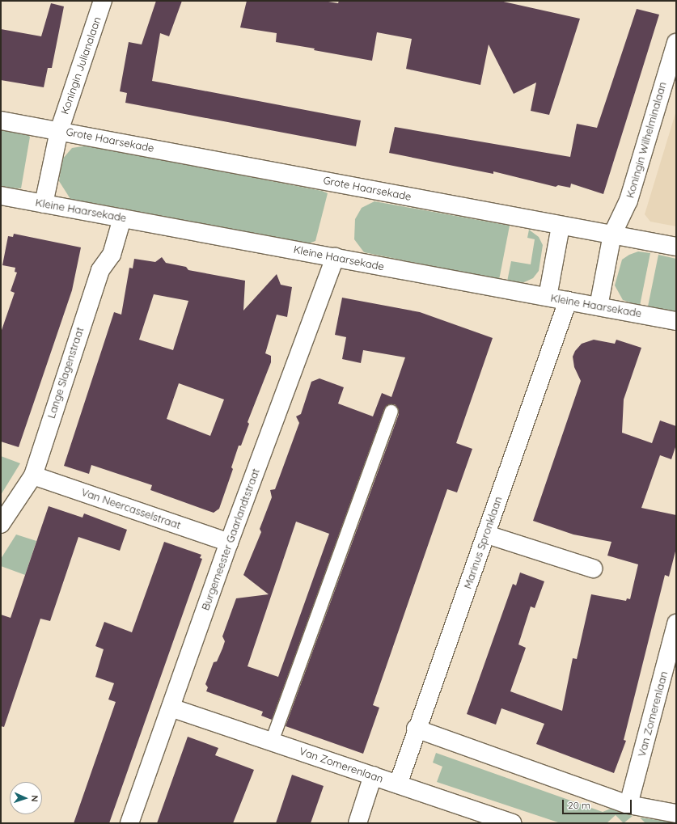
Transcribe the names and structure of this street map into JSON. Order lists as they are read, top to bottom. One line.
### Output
{"streets":{"street":["Koningin Julianalaan","Grote Haarsekade","Koningin Wilhelminalaan","Kleine Haarsekade","Lange Slagenstraat","Van Neercasselstraat","Burgemeester Gaarlandtstraat","Marinus Spronklaan","Van Zomerenlaan"]},"crossings":[["Koningin Julianalaan","Grote Haarsekade"],["Grote Haarsekade","Koningin Wilhelminalaan"],["Grote Haarsekade","Kleine Haarsekade"],["Koningin Wilhelminalaan","Kleine Haarsekade"],["Kleine Haarsekade","Lange Slagenstraat"],["Kleine Haarsekade","Burgemeester Gaarlandtstraat"],["Kleine Haarsekade","Marinus Spronklaan"],["Lange Slagenstraat","Van Neercasselstraat"],["Van Neercasselstraat","Burgemeester Gaarlandtstraat"],["Burgemeester Gaarlandtstraat","Van Zomerenlaan"],["Marinus Spronklaan","Van Zomerenlaan"]],"scale_bar":"20 m","north":"right"}
